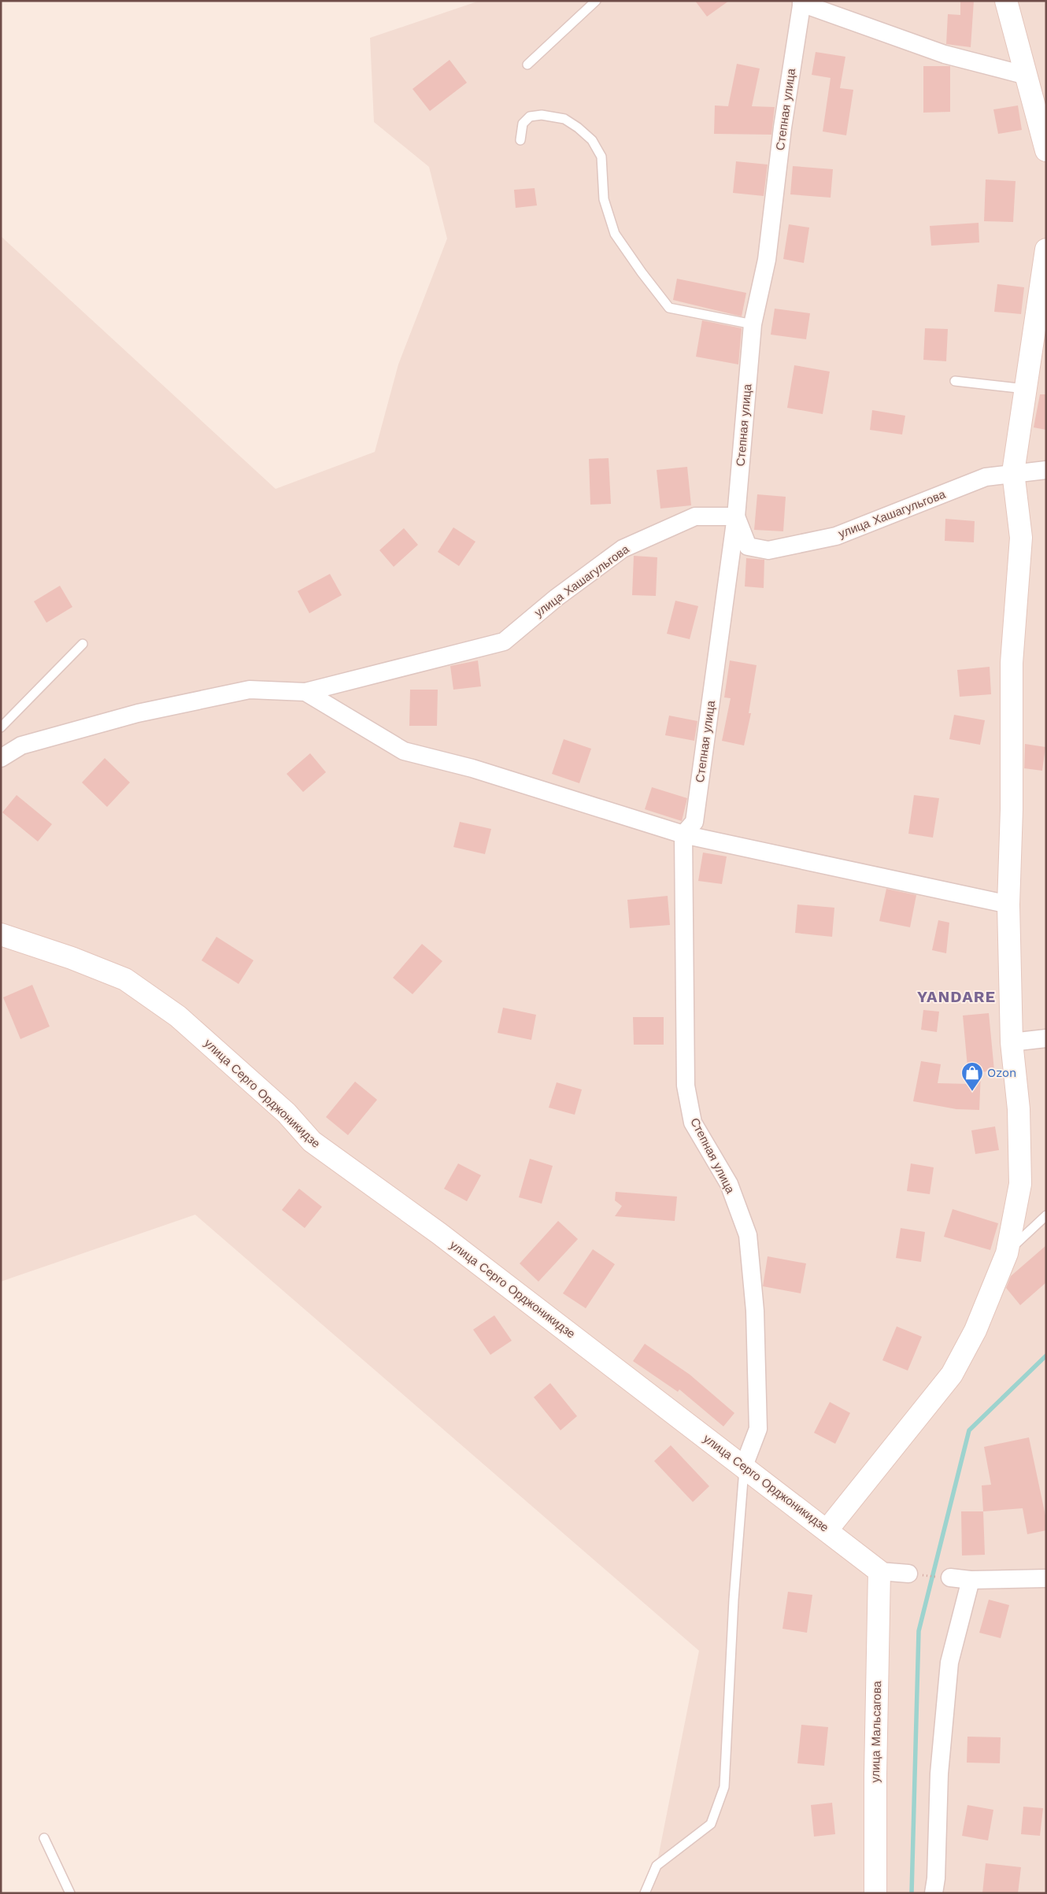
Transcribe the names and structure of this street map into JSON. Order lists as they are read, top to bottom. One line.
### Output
{"streets":{"street":["Степная улица","улица Хашагульгова","улица Серго Орджоникидзе","улица Мальсагова"]},"crossings":[["Степная улица","улица Хашагульгова"],["Степная улица","улица Серго Орджоникидзе"],["улица Серго Орджоникидзе","улица Мальсагова"]],"districts":["YANDARE"],"places":{"shop":["Ozon"]}}
